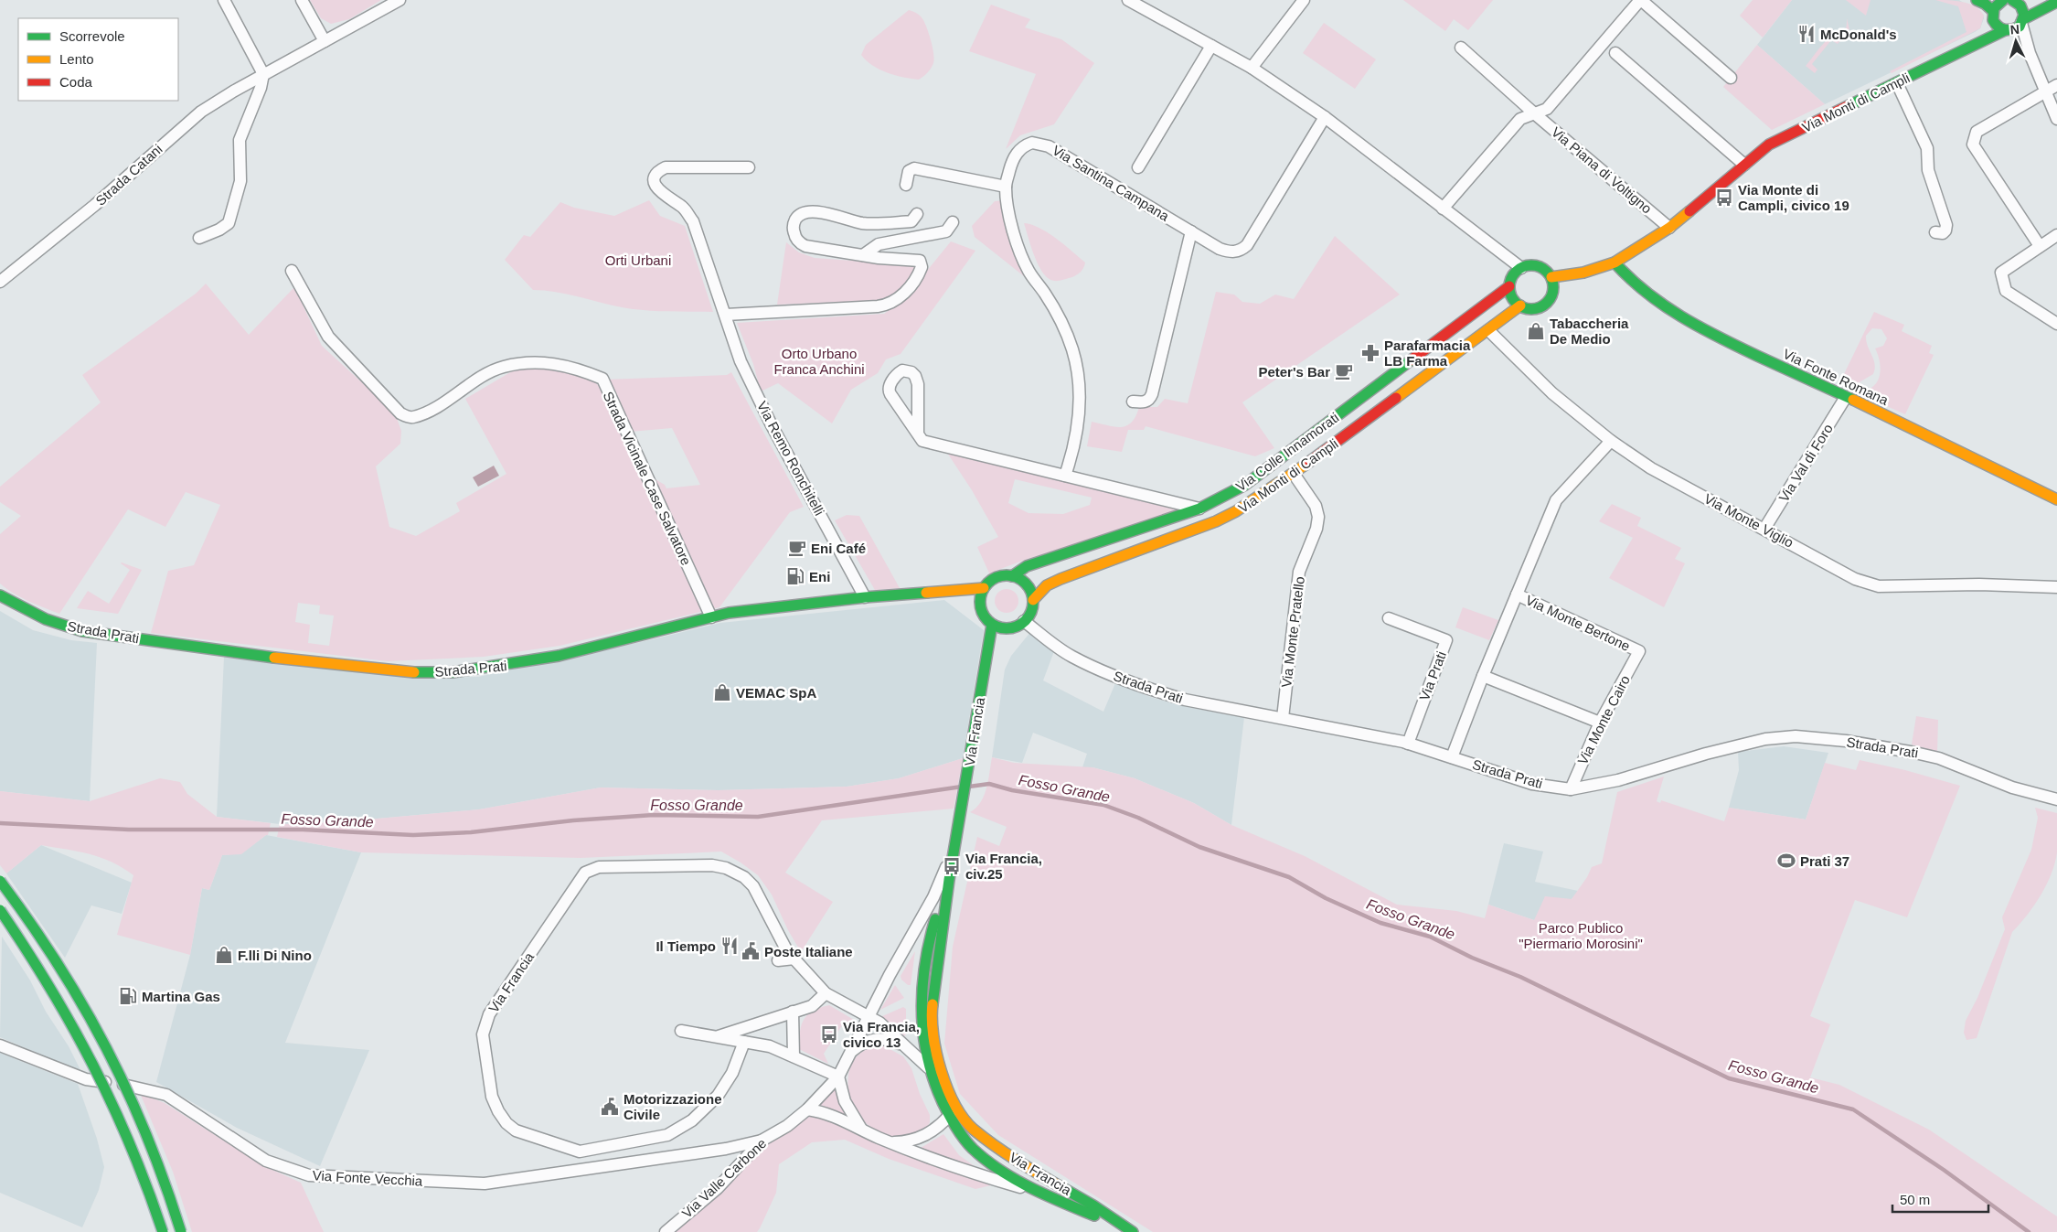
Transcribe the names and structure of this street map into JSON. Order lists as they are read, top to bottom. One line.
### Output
{"streets":{"main road":["Via Monti di Campli","Via Fonte Romana","Via Colle Innamorati","Strada Prati","Via Francia"],"street":["Via Piana di Voltigno","Strada Catani","Via Santina Campana","Via Remo Ronchitelli","Via Val di Foro","Strada Vicinale Case Salvatore","Via Monte Viglio","Via Monte Bertone","Via Monte Pratello","Via Prati","Via Monte Cairo","Via Fonte Vecchia","Via Valle Carbone"]},"crossings":[["Via Monti di Campli","Via Piana di Voltigno"],["Via Monti di Campli","Via Fonte Romana"],["Via Monti di Campli","Via Colle Innamorati"],["Via Monti di Campli","Via Monte Viglio"],["Via Monti di Campli","Strada Prati"],["Via Monti di Campli","Via Monte Pratello"],["Via Monti di Campli","Via Francia"],["Via Fonte Romana","Via Val di Foro"],["Via Colle Innamorati","Strada Prati"],["Via Colle Innamorati","Via Francia"],["Via Remo Ronchitelli","Strada Prati"],["Via Val di Foro","Via Monte Viglio"],["Strada Vicinale Case Salvatore","Strada Prati"],["Via Monte Viglio","Via Monte Bertone"],["Via Monte Bertone","Strada Prati"],["Via Monte Bertone","Via Monte Cairo"],["Strada Prati","Via Monte Pratello"],["Strada Prati","Via Prati"],["Strada Prati","Via Monte Cairo"],["Strada Prati","Via Francia"],["Via Francia","Via Valle Carbone"],["Via Fonte Vecchia","Via Valle Carbone"]],"water":["Fosso Grande"],"parks":["Orti Urbani","Orto Urbano Franca Anchini","Parco Publico \"Piermario Morosini\""],"places":{"restaurant":["McDonald's","Il Tiempo"],"bus stop":["Via Monte di Campli, civico 19","Via Francia, civ.25","Via Francia, civico 13"],"shop":["Tabaccheria De Medio","VEMAC SpA","F.lli Di Nino"],"pharmacy":["Parafarmacia LB Farma"],"cafe":["Peter's Bar","Eni Café"],"fuel station":["Eni","Martina Gas"],"sports":["Prati 37"],"public building":["Poste Italiane","Motorizzazione Civile"]},"legend":["Scorrevole","Lento","Coda"],"scale_bar":"50 m","north":"top"}
